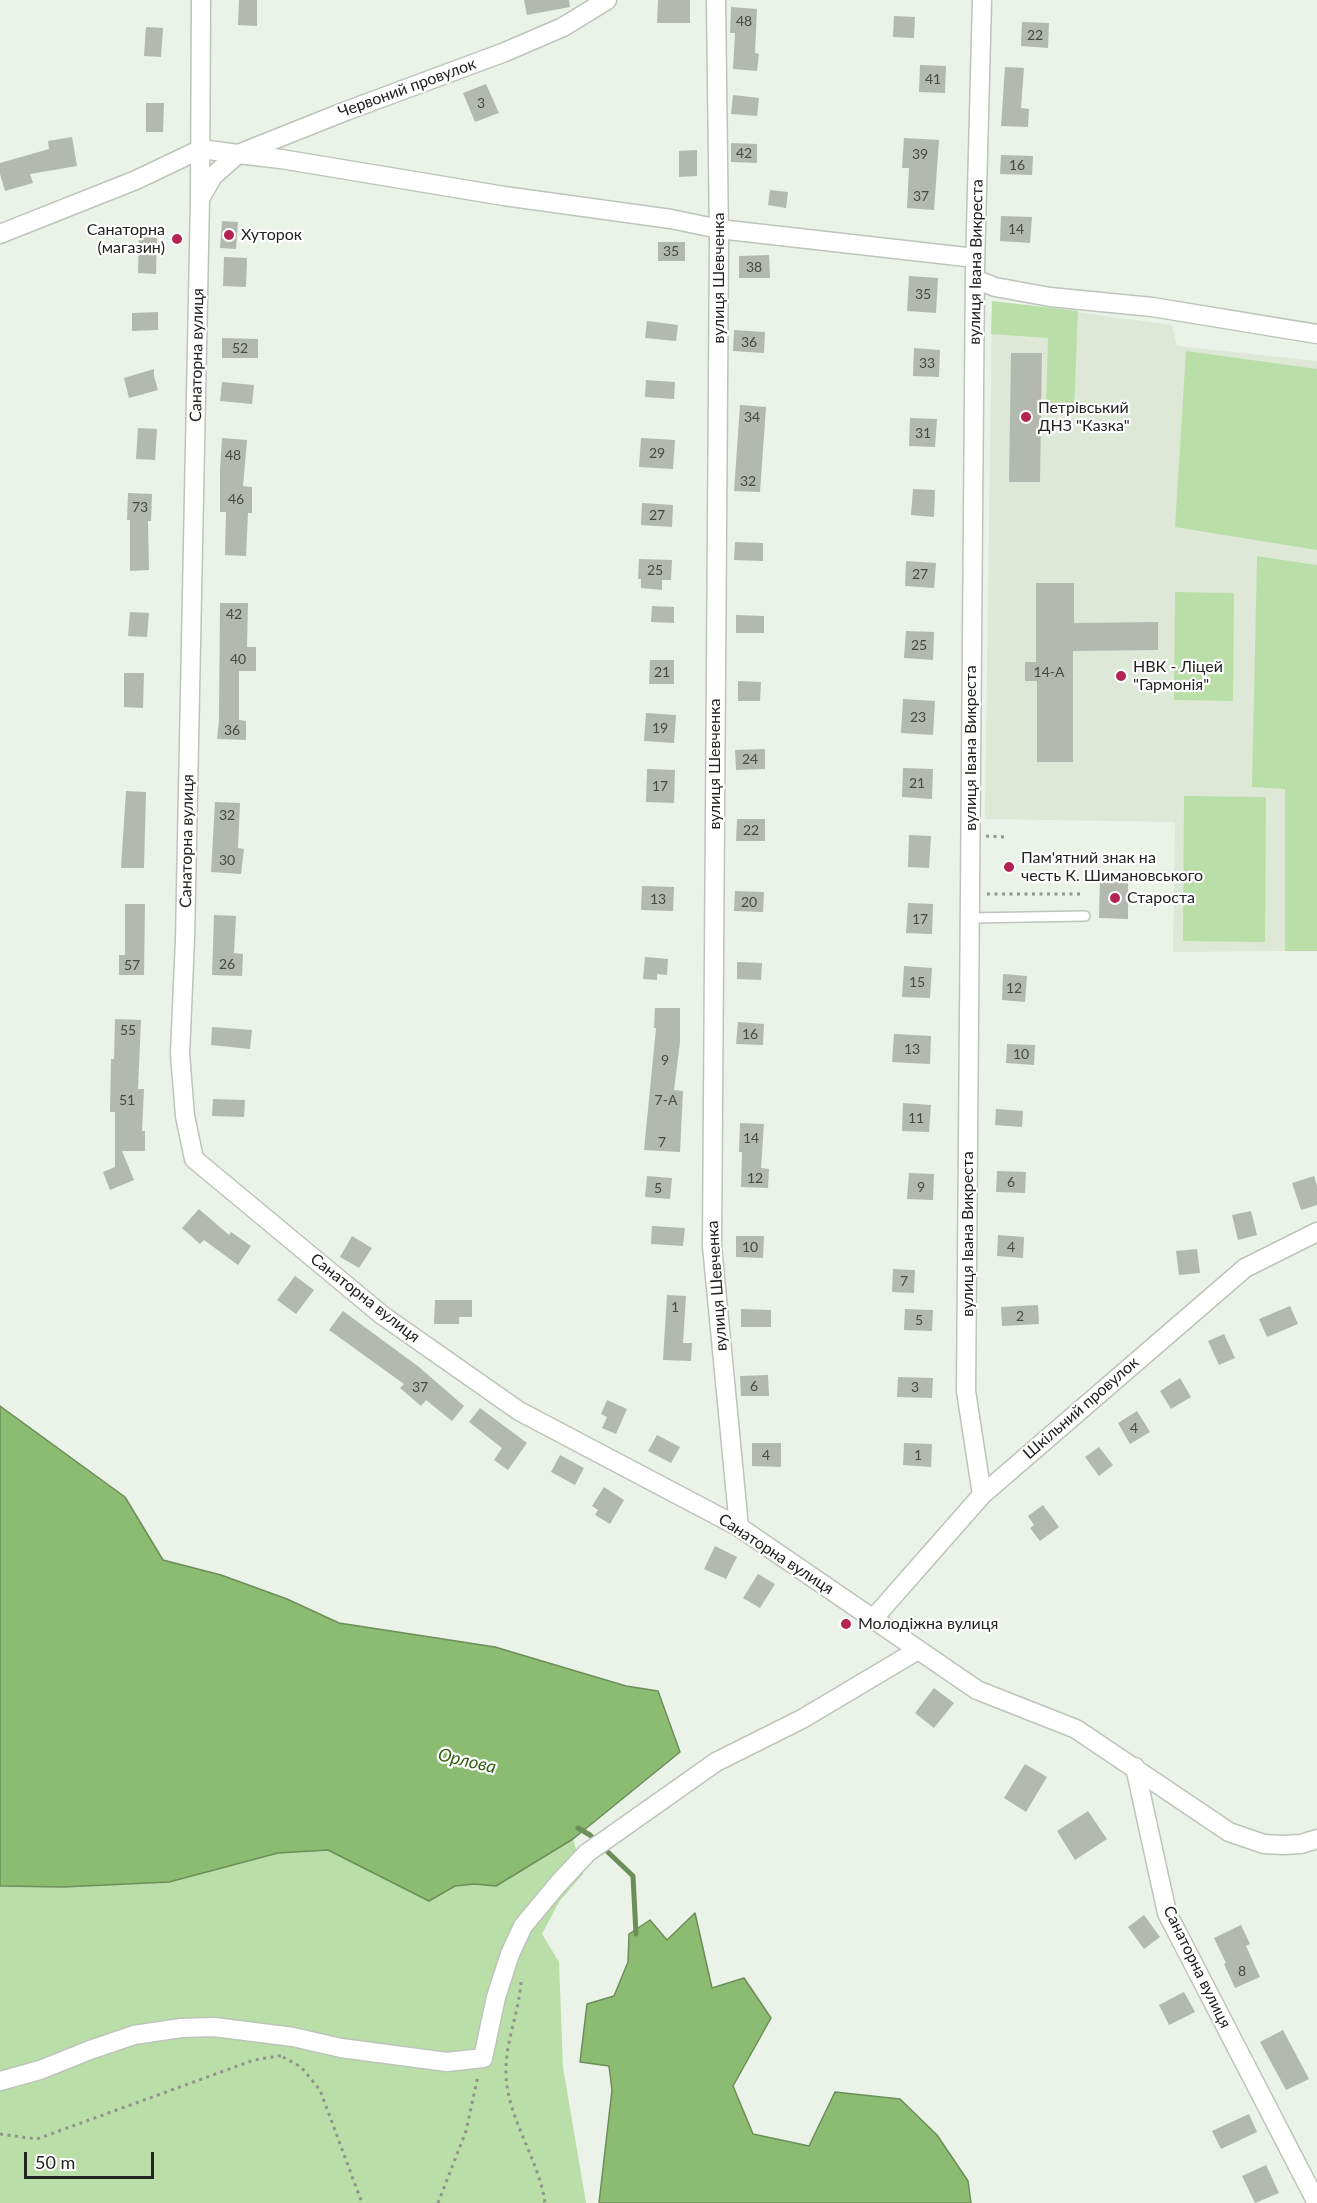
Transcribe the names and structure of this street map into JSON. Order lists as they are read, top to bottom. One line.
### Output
{"streets":{"street":["Червоний провулок","вулиця Івана Викреста","вулиця Шевченка","Санаторна вулиця","Шкільний провулок"]},"crossings":[["Червоний провулок","Санаторна вулиця"],["вулиця Івана Викреста","Шкільний провулок"],["вулиця Шевченка","Санаторна вулиця"],["Санаторна вулиця","Шкільний провулок"]],"water":["Орлова"],"places":["Хуторок","Санаторна (магазин)","Петрівський ДНЗ \"Казка\"","НВК - Ліцей \"Гармонія\"","Пам'ятний знак на честь К. Шимановського","Староста","Молодіжна вулиця"],"house_numbers":["48","22","41","3","42","39","16","37","14","35","38","35","36","52","33","34","31","29","48","32","46","73","27","25","27","42","25","40","21","14-А","23","19","36","24","21","17","32","22","30","13","20","17","26","57","15","12","55","16","13","10","9","51","7-А","11","14","7","12","6","9","5","10","4","7","1","2","5","6","37","3","4","4","1","8"],"scale_bar":"50 m"}
